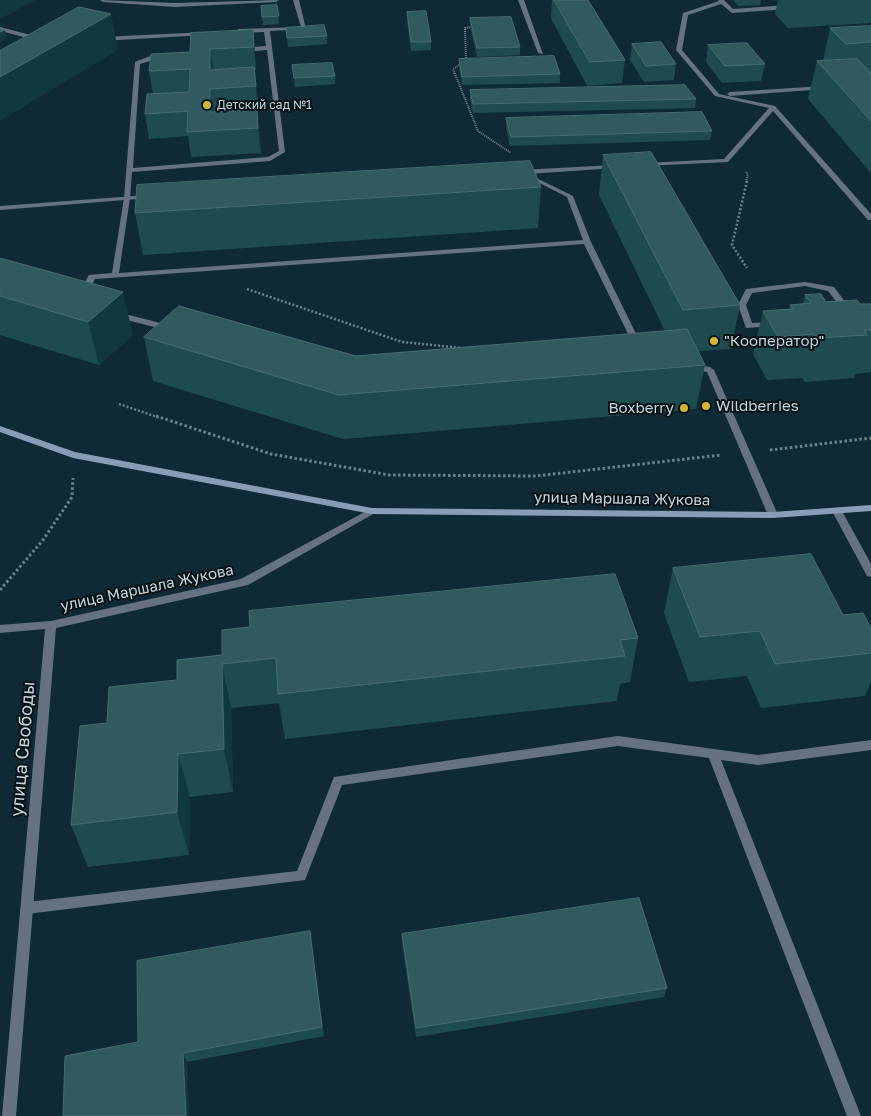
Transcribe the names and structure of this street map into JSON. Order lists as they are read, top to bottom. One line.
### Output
{"streets":{"street":["улица Маршала Жукова","улица Свободы"]},"crossings":[["улица Маршала Жукова","улица Свободы"]],"places":["Детский сад №1","\"Кооператор\"","Wildberries","Boxberry"]}
